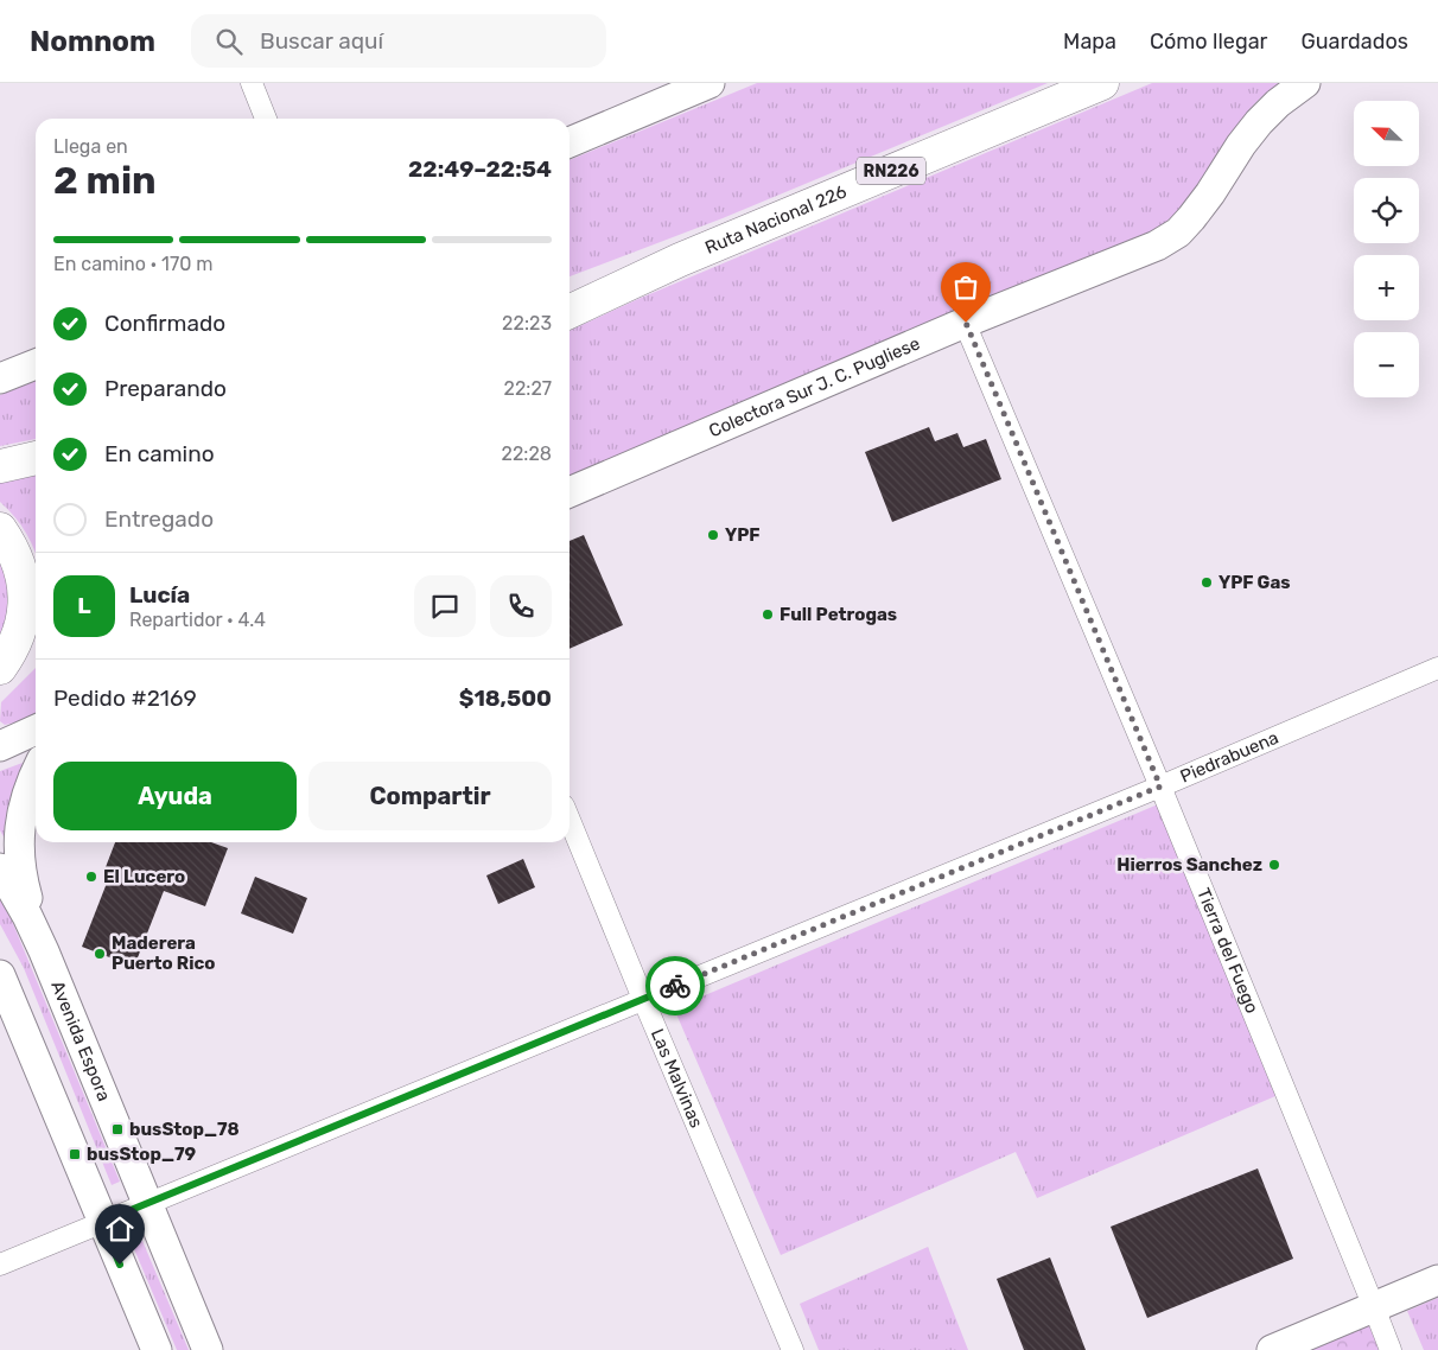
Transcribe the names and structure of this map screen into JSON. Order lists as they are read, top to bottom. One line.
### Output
{"streets":{"highway":["RN226","Ruta Nacional 226"],"main road":["Colectora Sur J. C. Pugliese","Avenida Espora"],"street":["Piedrabuena","Tierra del Fuego","Las Malvinas"]},"crossings":[["Colectora Sur J. C. Pugliese","Tierra del Fuego"],["Piedrabuena","Tierra del Fuego"],["Piedrabuena","Avenida Espora"],["Piedrabuena","Las Malvinas"]],"places":{"other":["YPF","YPF Gas","Full Petrogas","Hierros Sanchez","El Lucero","Maderera Puerto Rico"],"transit":["busStop_78","busStop_79"]},"north":"top left","page":{"header":"Nomnom","search":"Buscar aquí","nav":["Mapa","Cómo llegar","Guardados"],"map_buttons":["+","−"],"heading":["2 min","Llega en","22:49–22:54"],"panel":["Lucía","Repartidor · 4.4","Pedido #2169","$18,500"],"bar":"En camino · 170 m","list":[["Confirmado","22:23"],["Preparando","22:27"],["En camino","22:28"],"Entregado"],"round":"L","buttons":["Ayuda","Compartir"]}}
